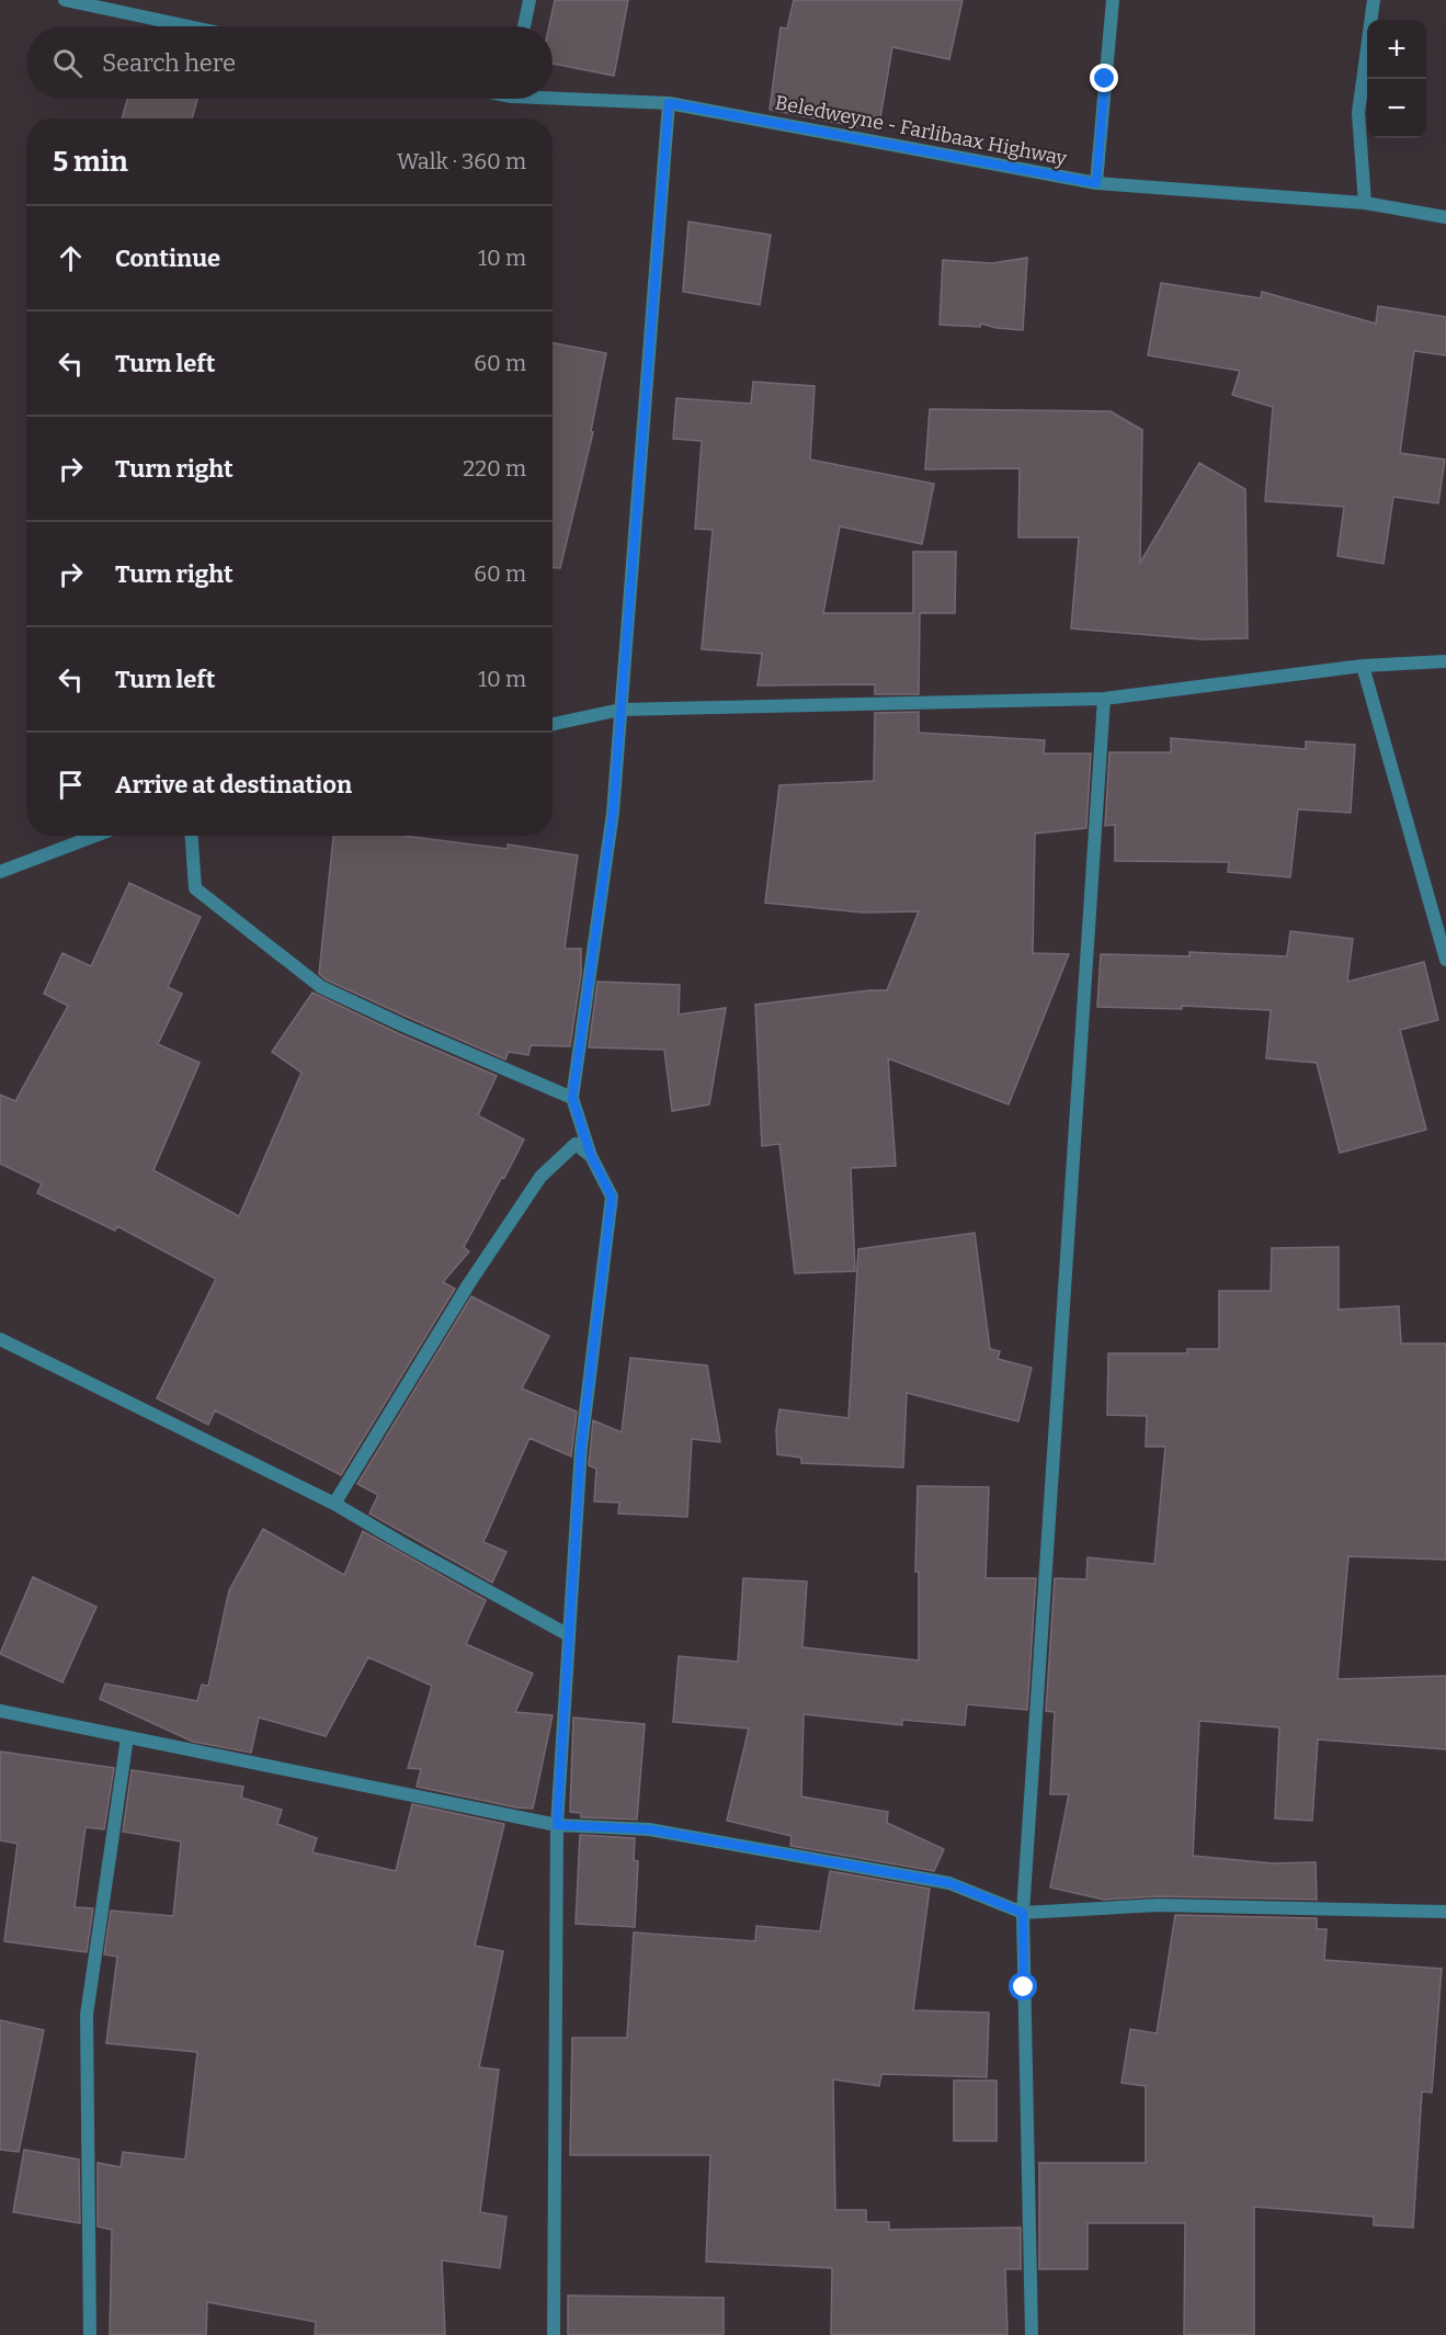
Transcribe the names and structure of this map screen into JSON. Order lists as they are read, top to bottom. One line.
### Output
{"streets":{"street":["Beledweyne - Farlibaax Highway"]},"page":{"map_buttons":["+","−"],"search":"Search here","heading":["5 min","Walk · 360 m"],"list":[["Continue","10 m"],["Turn left","60 m"],["Turn right","220 m"],["Turn right","60 m"],["Turn left","10 m"],"Arrive at destination"]}}
